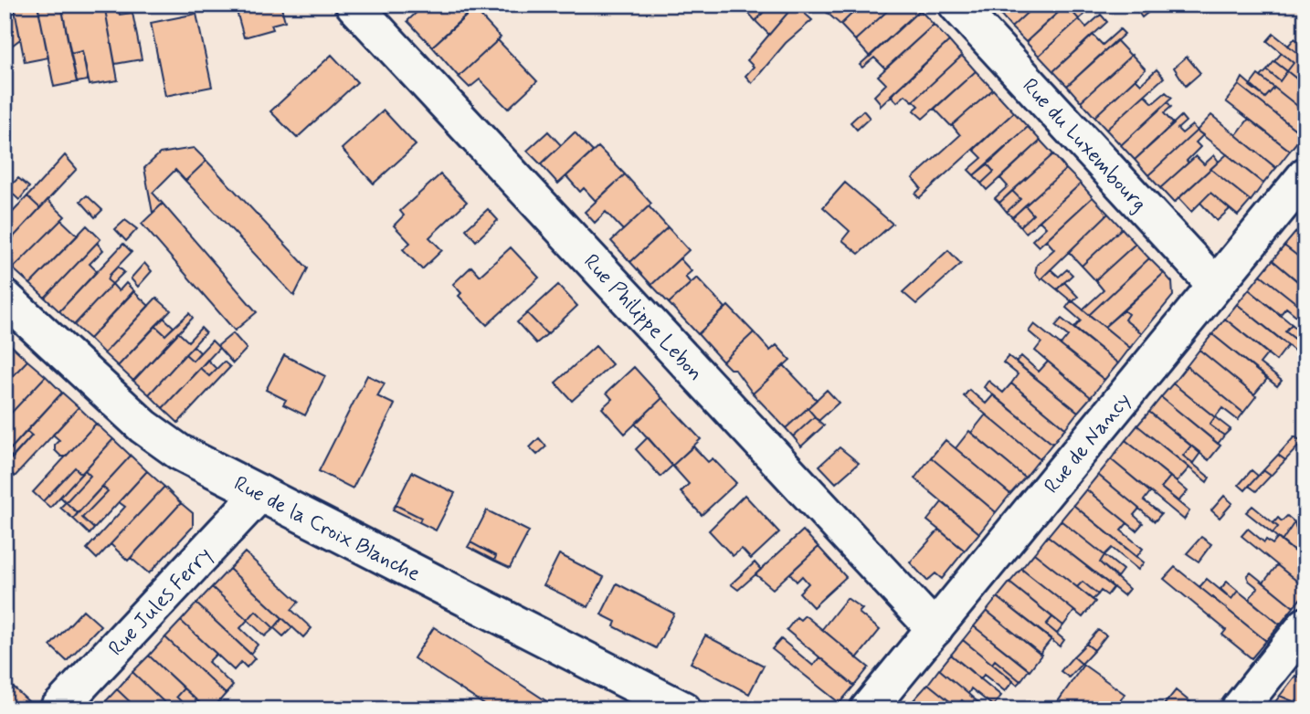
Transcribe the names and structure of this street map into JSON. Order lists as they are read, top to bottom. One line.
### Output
{"streets":{"street":["Rue du Luxembourg","Rue Philippe Lebon","Rue de Nancy","Rue de la Croix Blanche","Rue Jules Ferry"]},"crossings":[["Rue du Luxembourg","Rue de Nancy"],["Rue Philippe Lebon","Rue de Nancy"],["Rue de la Croix Blanche","Rue Jules Ferry"]]}
